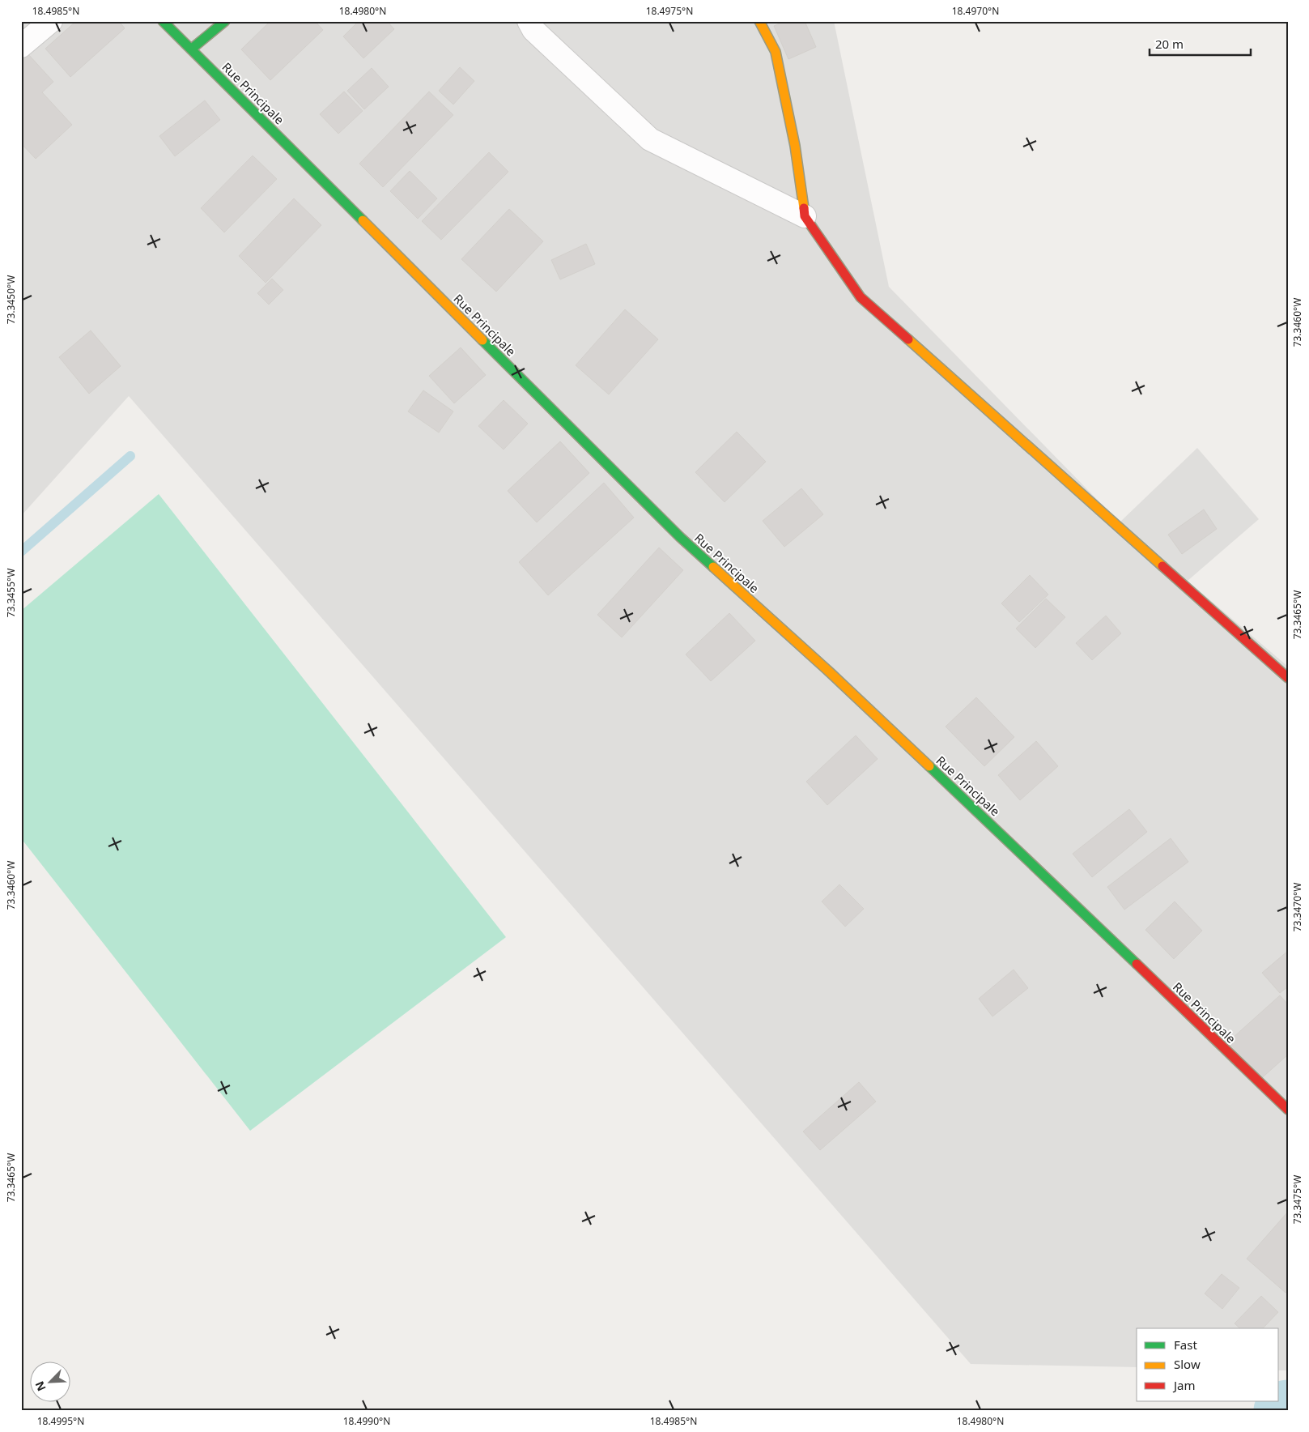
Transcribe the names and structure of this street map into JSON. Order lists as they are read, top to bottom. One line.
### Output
{"streets":{"street":["Rue Principale"]},"legend":["Fast","Slow","Jam"],"scale_bar":"20 m","north":"bottom left","coordinates":["18.4985°N","18.4980°N","18.4975°N","18.4970°N","73.3450°W","73.3460°W","73.3455°W","73.3465°W","73.3470°W","73.3475°W","18.4995°N","18.4990°N"]}
